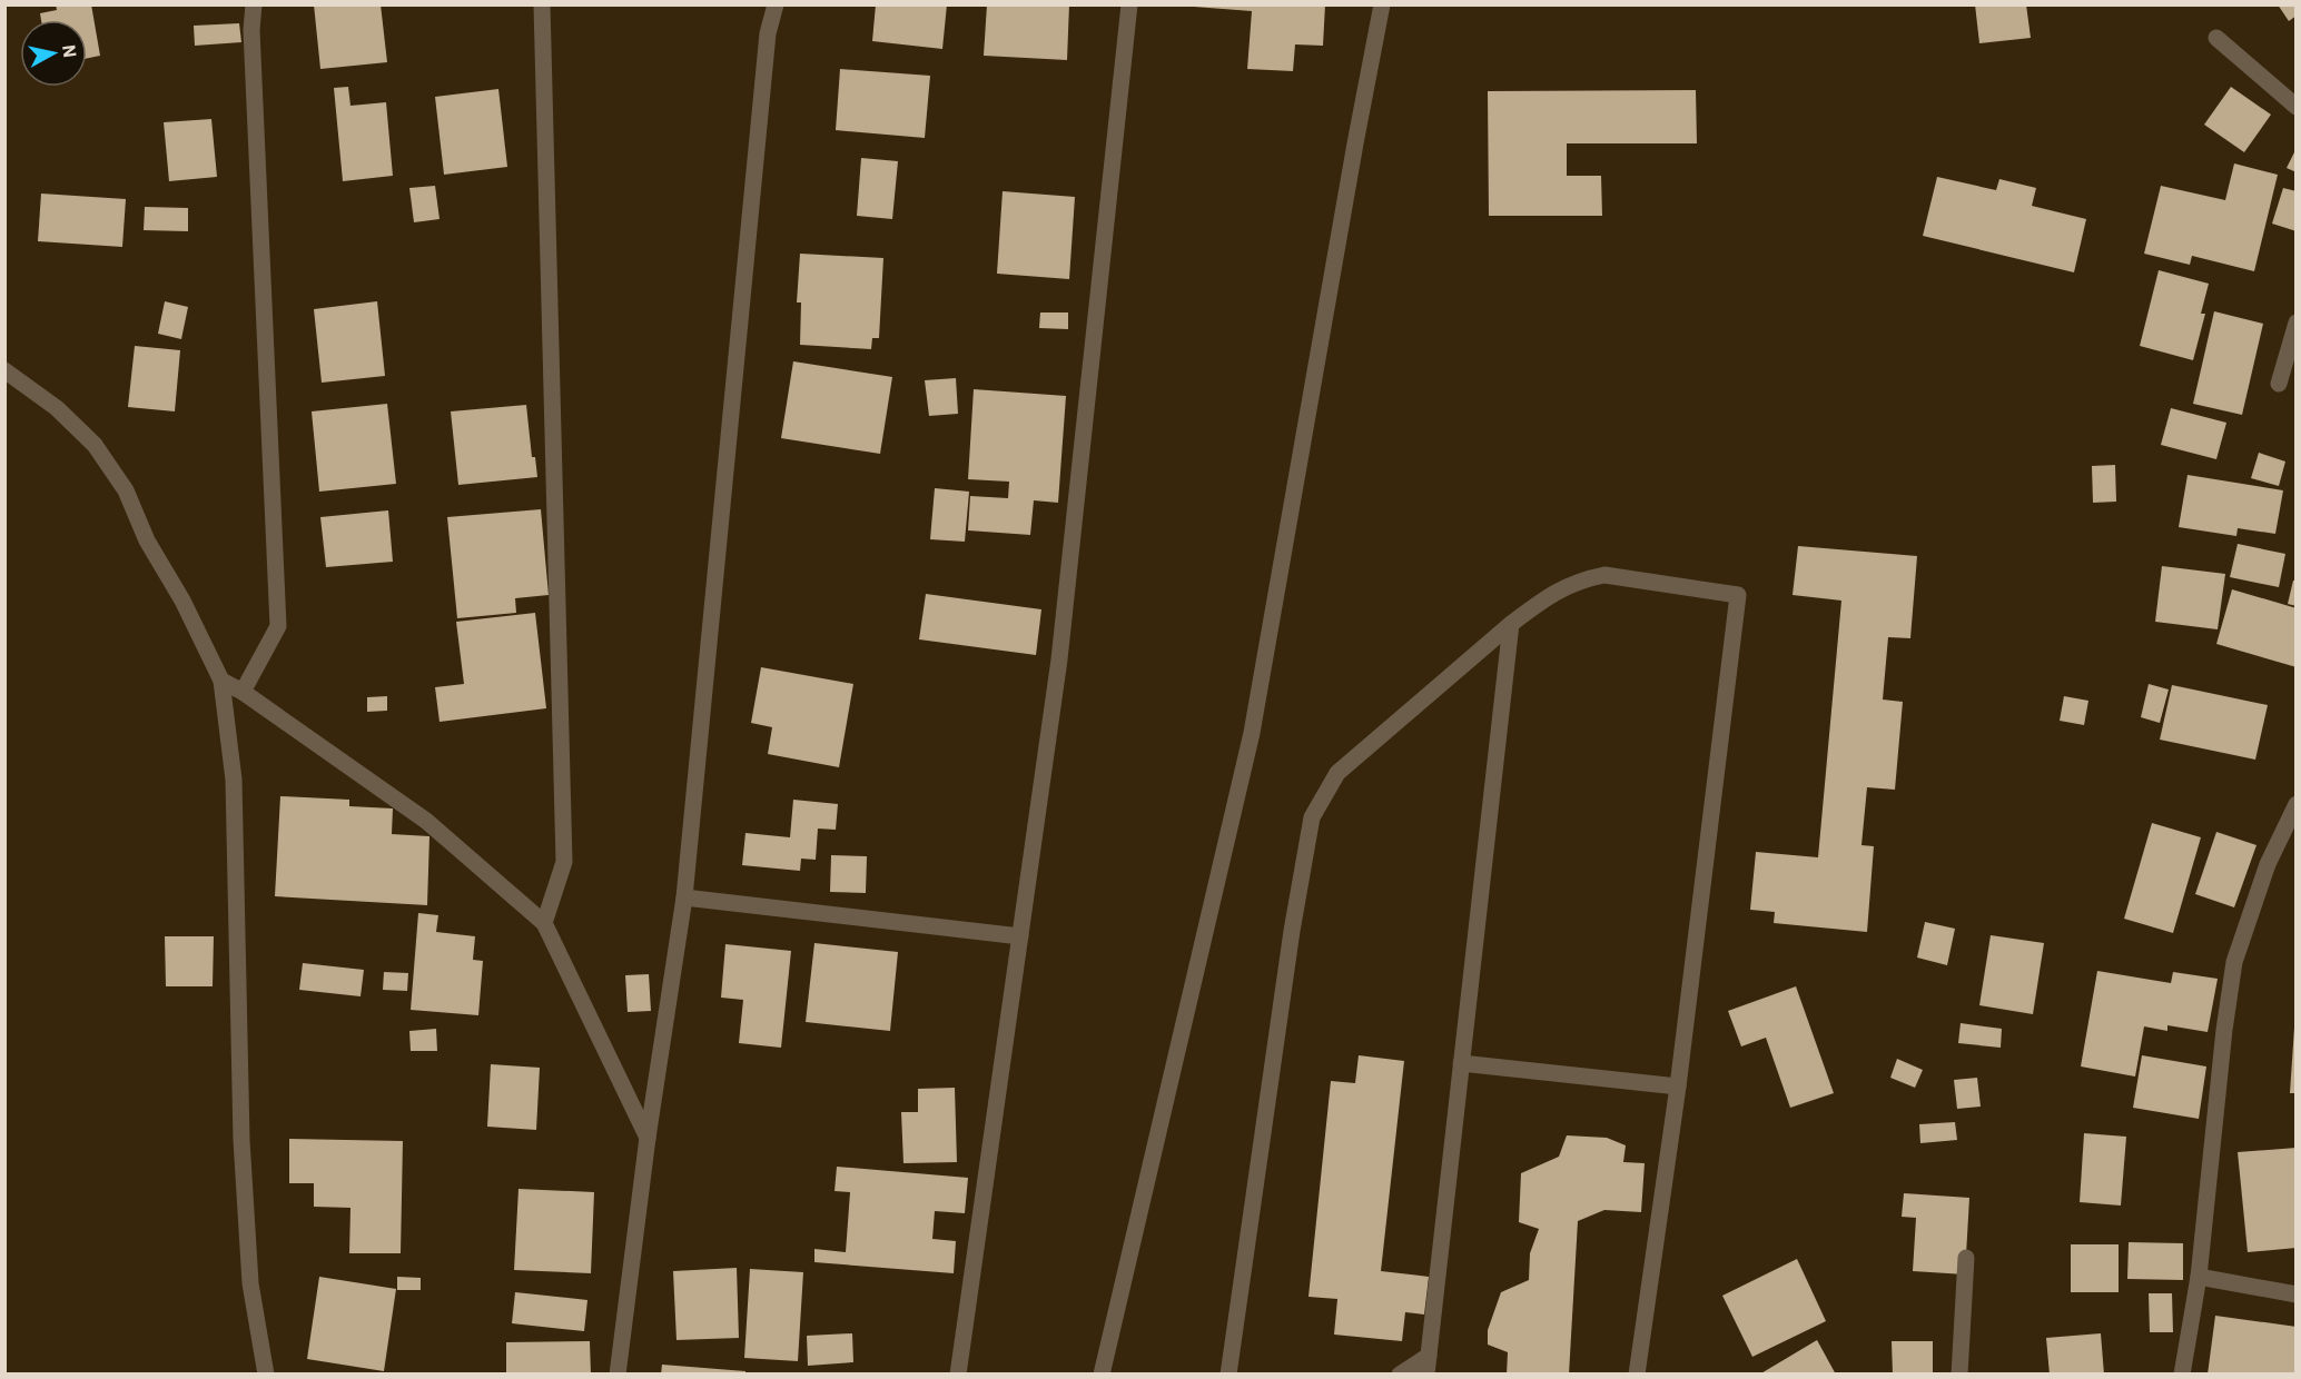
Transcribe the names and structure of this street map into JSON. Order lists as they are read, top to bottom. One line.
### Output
{"north":"right"}
